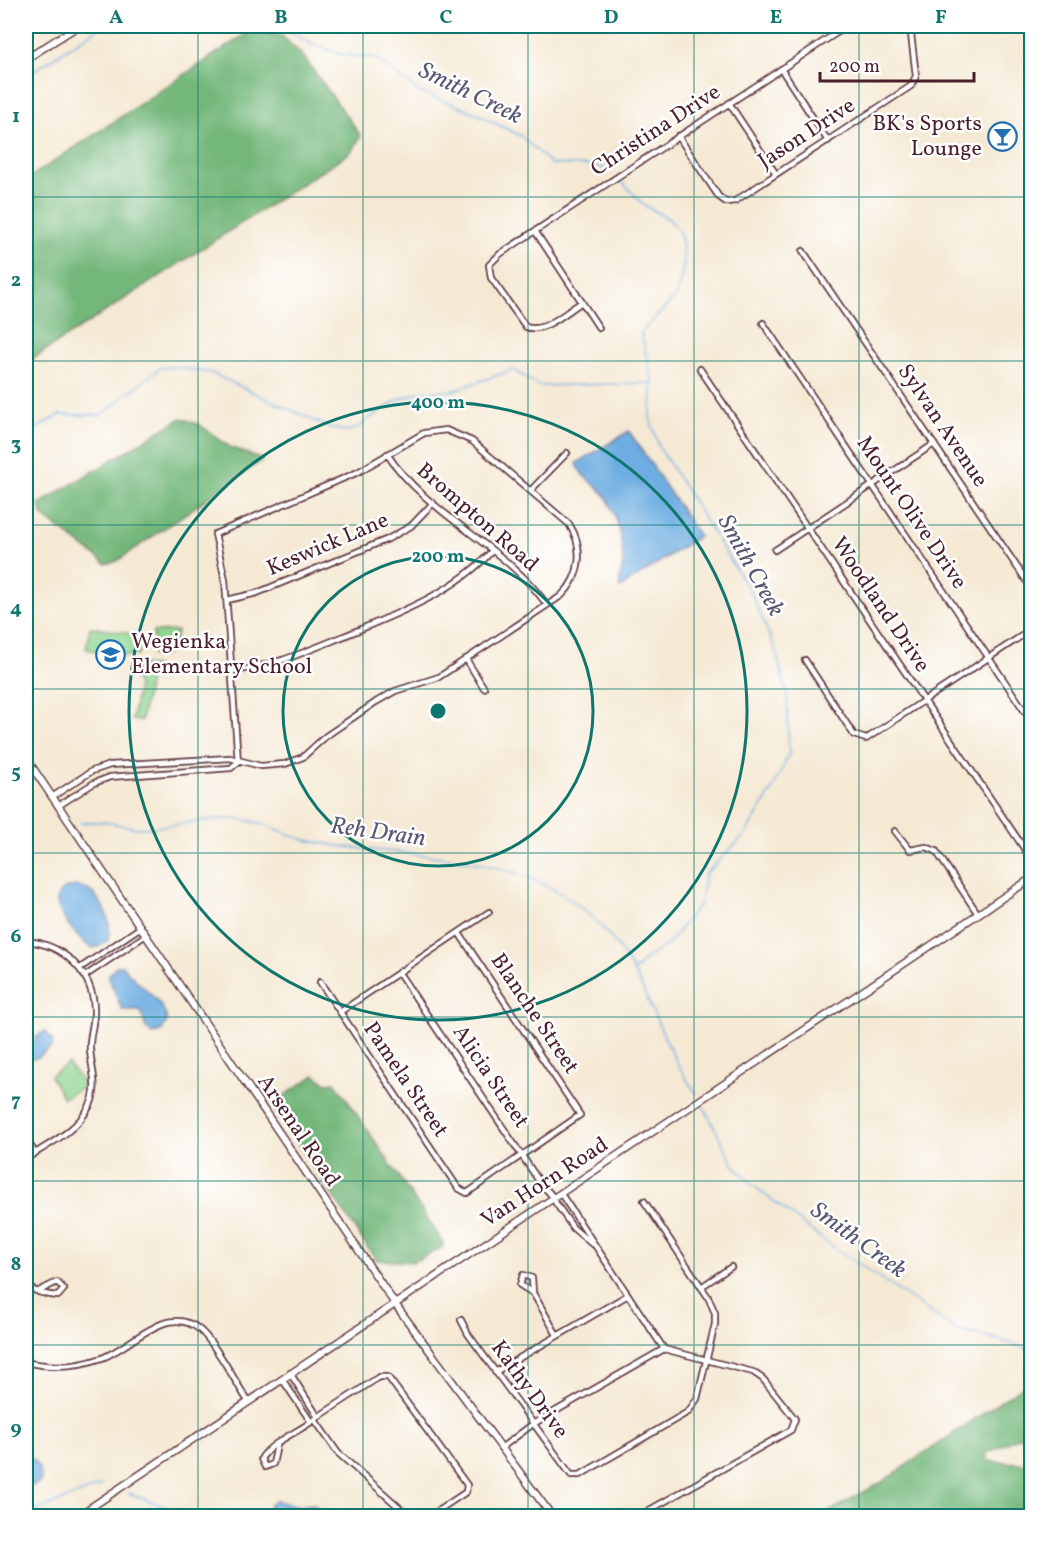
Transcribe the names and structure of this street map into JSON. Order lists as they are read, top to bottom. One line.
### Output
{"streets":{"street":["Christina Drive","Jason Drive","Sylvan Avenue","Mount Olive Drive","Brompton Road","Keswick Lane","Woodland Drive","Blanche Street","Alicia Street","Pamela Street","Arsenal Road","Van Horn Road","Kathy Drive"]},"crossings":[["Christina Drive","Jason Drive"],["Brompton Road","Keswick Lane"],["Blanche Street","Alicia Street"],["Blanche Street","Pamela Street"],["Alicia Street","Pamela Street"],["Alicia Street","Van Horn Road"],["Arsenal Road","Van Horn Road"]],"water":["Smith Creek","Reh Drain"],"places":{"bar":["BK's Sports Lounge"],"school or university":["Wegienka Elementary School"]},"scale_bar":"200 m","grid":{"columns":["A","B","C","D","E","F"],"rows":["1","2","3","4","5","6","7","8","9"]},"rings":["400 m","200 m"]}
